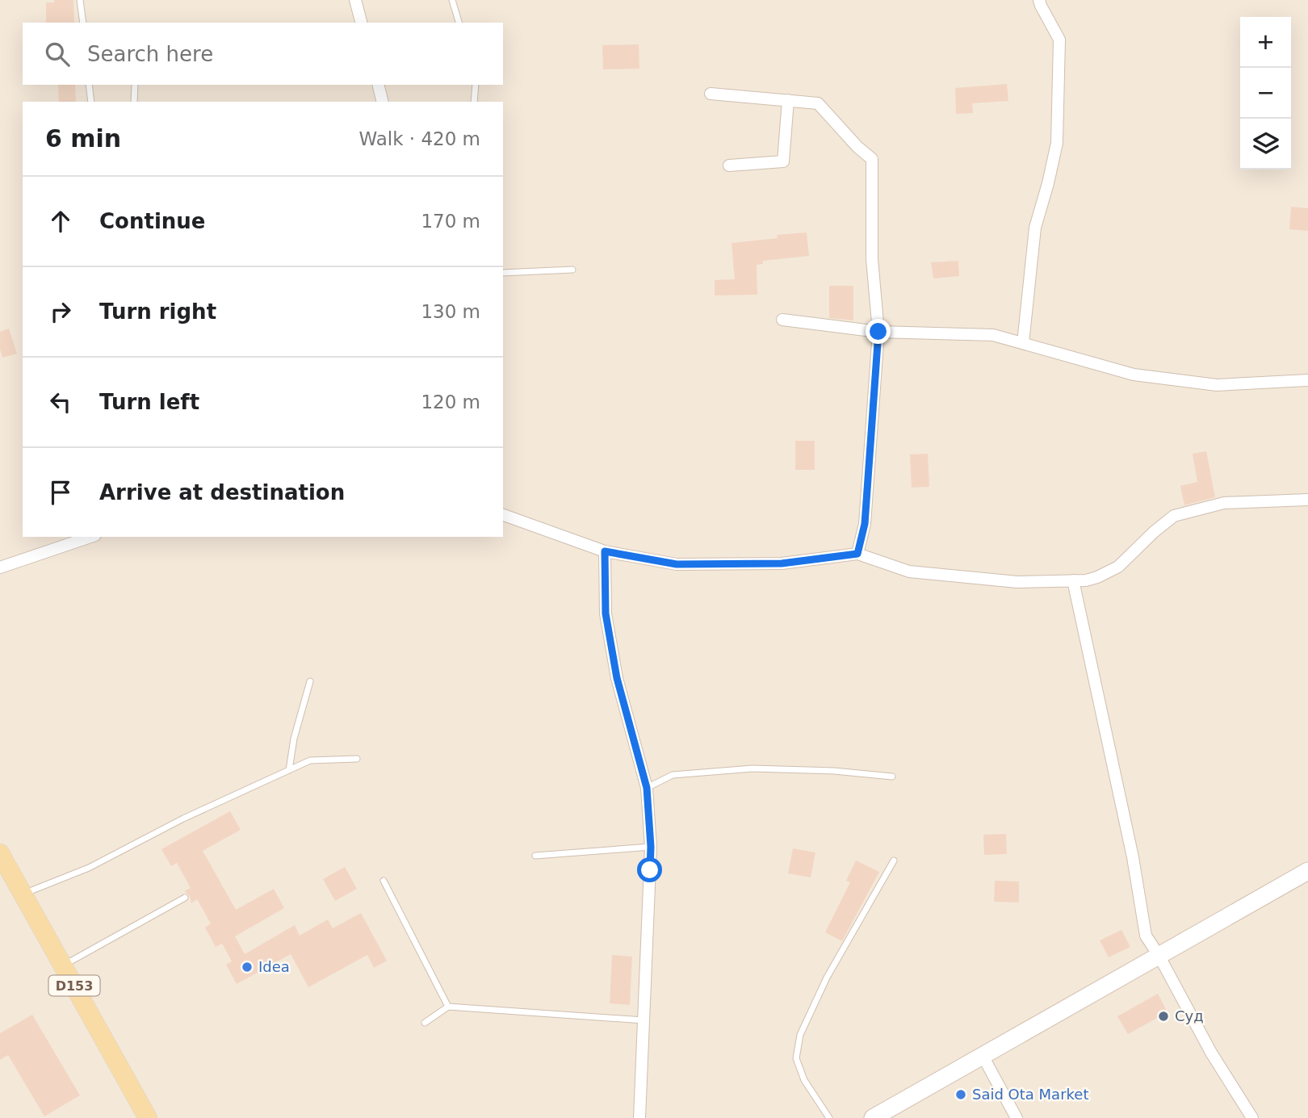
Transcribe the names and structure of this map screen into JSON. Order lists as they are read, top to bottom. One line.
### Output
{"streets":{"main road":["D153"]},"places":["Idea","Суд","Said Ota Market"],"page":{"map_buttons":["+","−"],"search":"Search here","heading":["6 min","Walk · 420 m"],"list":[["Continue","170 m"],["Turn right","130 m"],["Turn left","120 m"],"Arrive at destination"]}}
